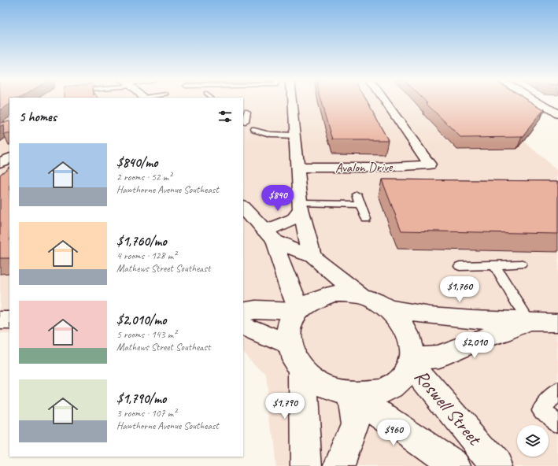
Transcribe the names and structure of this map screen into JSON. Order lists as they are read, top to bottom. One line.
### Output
{"streets":{"street":["Avalon Drive","Roswell Street"]},"page":{"heading":"5 homes","list":[{"name":"$840/mo","note":"2 rooms · 52 m² · Hawthorne Avenue Southeast"},{"name":"$1,760/mo","note":"4 rooms · 128 m² · Mathews Street Southeast"},{"name":"$2,010/mo","note":"5 rooms · 143 m² · Mathews Street Southeast"},{"name":"$1,790/mo","note":"3 rooms · 107 m² · Hawthorne Avenue Southeast"}],"price":["$840","$1,760","$2,010","$1,790","$960"]}}
